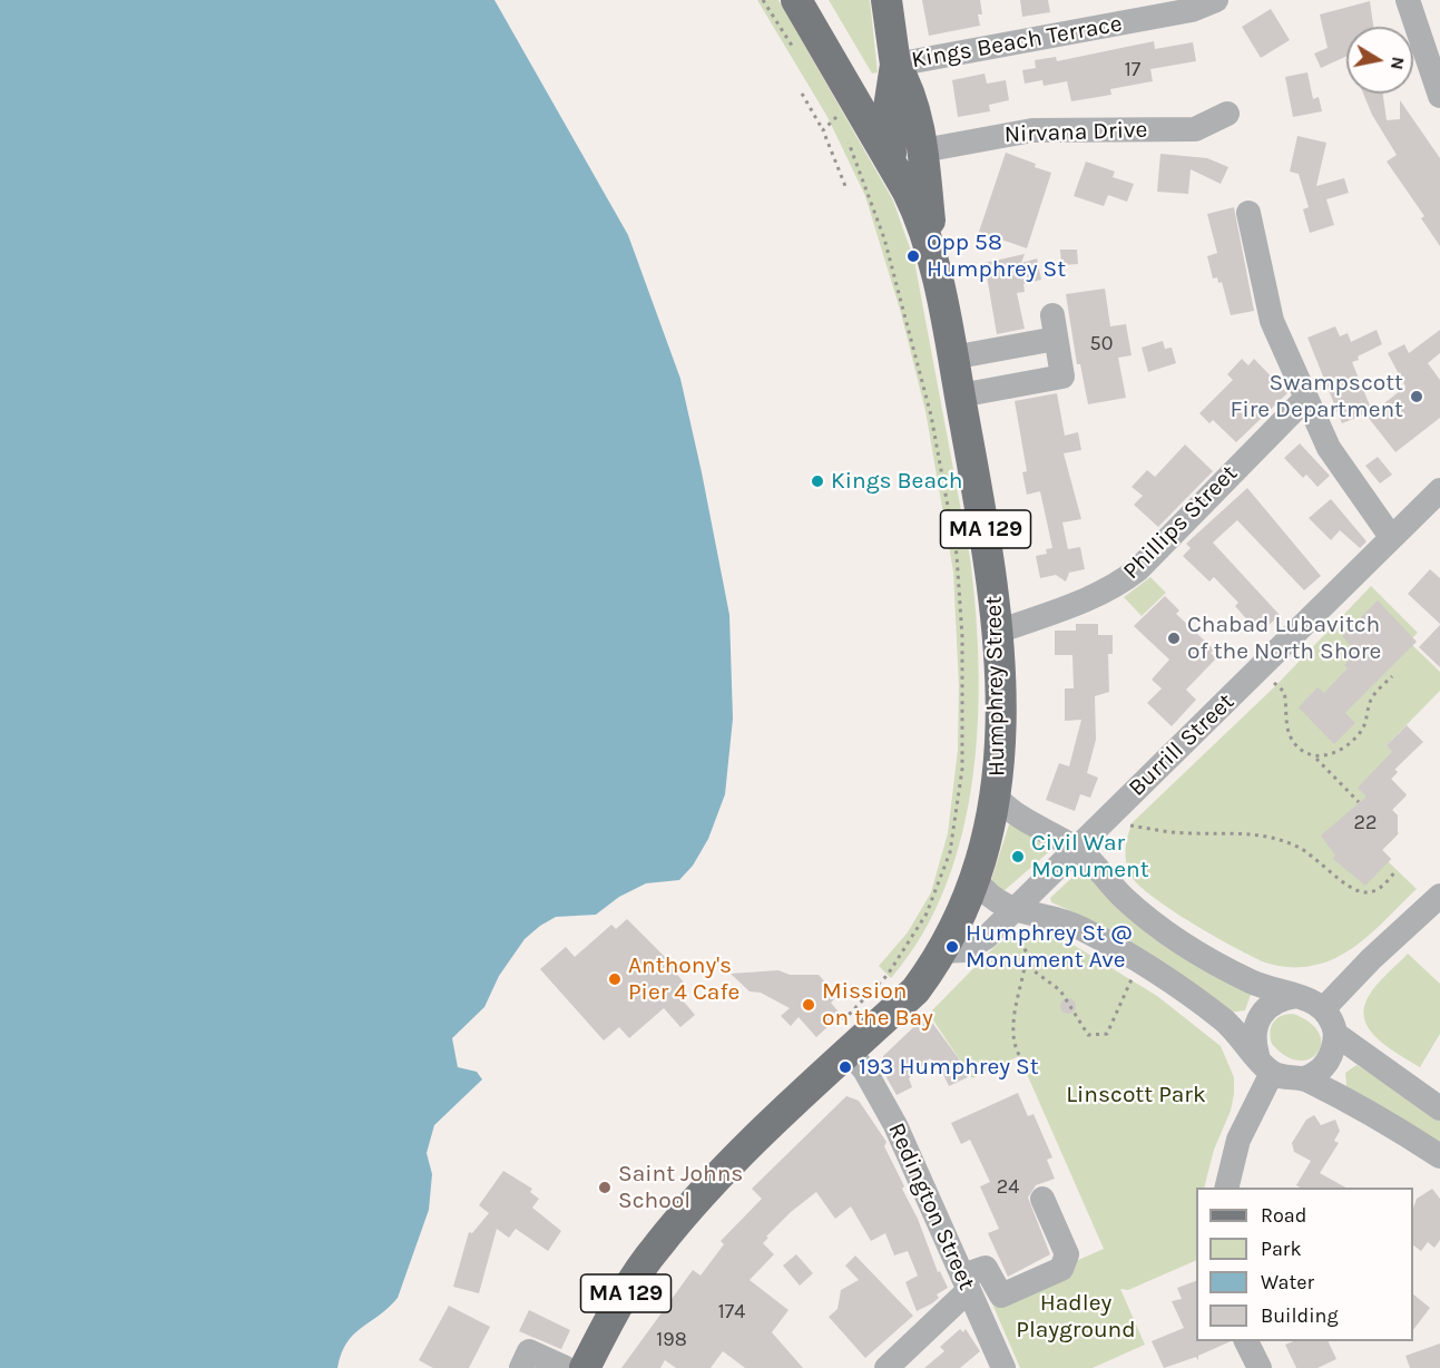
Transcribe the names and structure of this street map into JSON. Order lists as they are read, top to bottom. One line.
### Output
{"streets":{"main road":["MA 129","Humphrey Street"],"street":["Kings Beach Terrace","Nirvana Drive","Phillips Street","Burrill Street","Redington Street"]},"crossings":[["Kings Beach Terrace","Humphrey Street"],["Nirvana Drive","Humphrey Street"],["Phillips Street","Humphrey Street"],["Humphrey Street","Burrill Street"],["Humphrey Street","Redington Street"]],"parks":["Linscott Park","Hadley Playground"],"places":["Opp 58 Humphrey St","Swampscott Fire Department","Kings Beach","Chabad Lubavitch of the North Shore","Civil War Monument","Humphrey St @ Monument Ave","Anthony's Pier 4 Cafe","Mission on the Bay","193 Humphrey St","Saint Johns School"],"house_numbers":["17","50","22","24","174","198"],"legend":["Road","Park","Water","Building"],"north":"right"}
